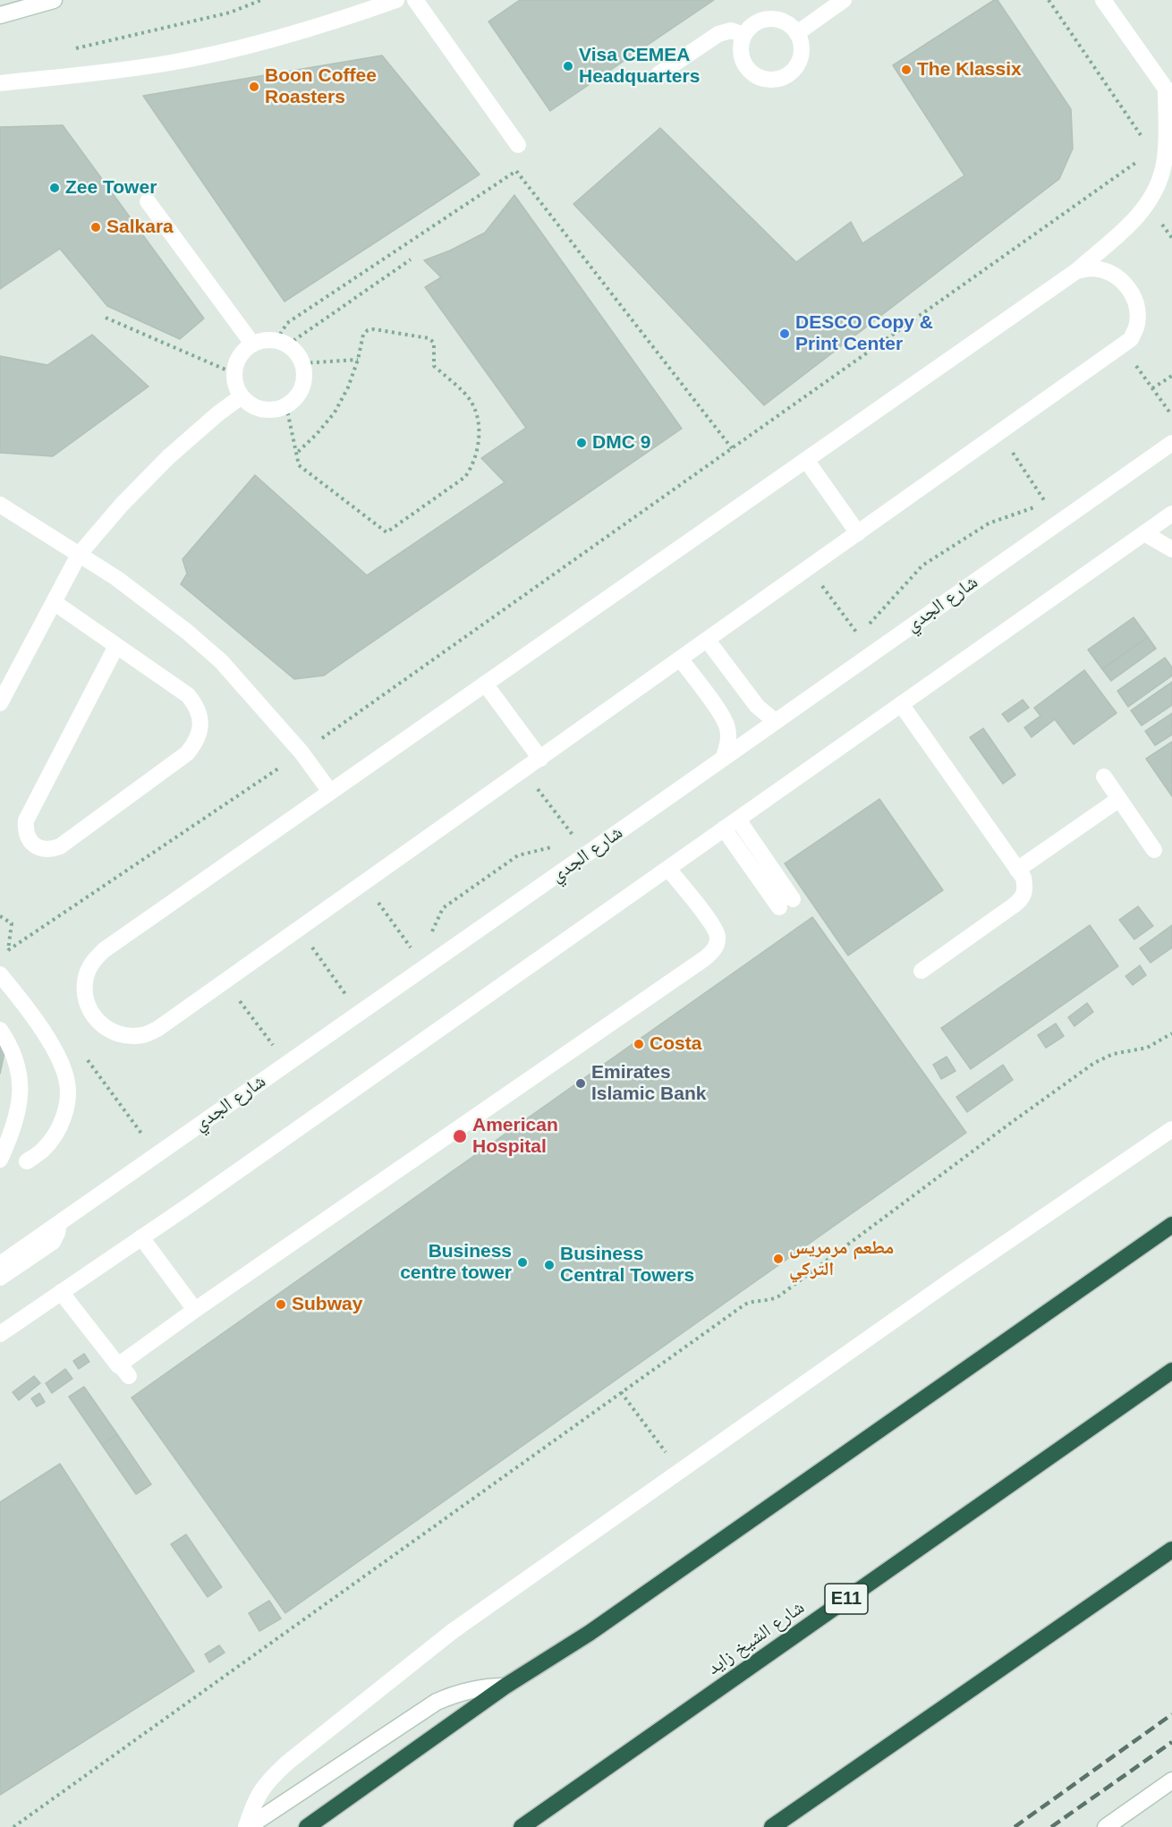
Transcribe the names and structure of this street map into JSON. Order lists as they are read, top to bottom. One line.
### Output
{"streets":{"highway":["E11","شارع الشيخ زايد"],"street":["شارع الجدي"]},"places":["Visa CEMEA Headquarters","The Klassix","Boon Coffee Roasters","Zee Tower","Salkara","DESCO Copy & Print Center","DMC 9","Costa","Emirates Islamic Bank","American Hospital","مطعم مرمريس التركي","Business centre tower","Business Central Towers","Subway"]}
